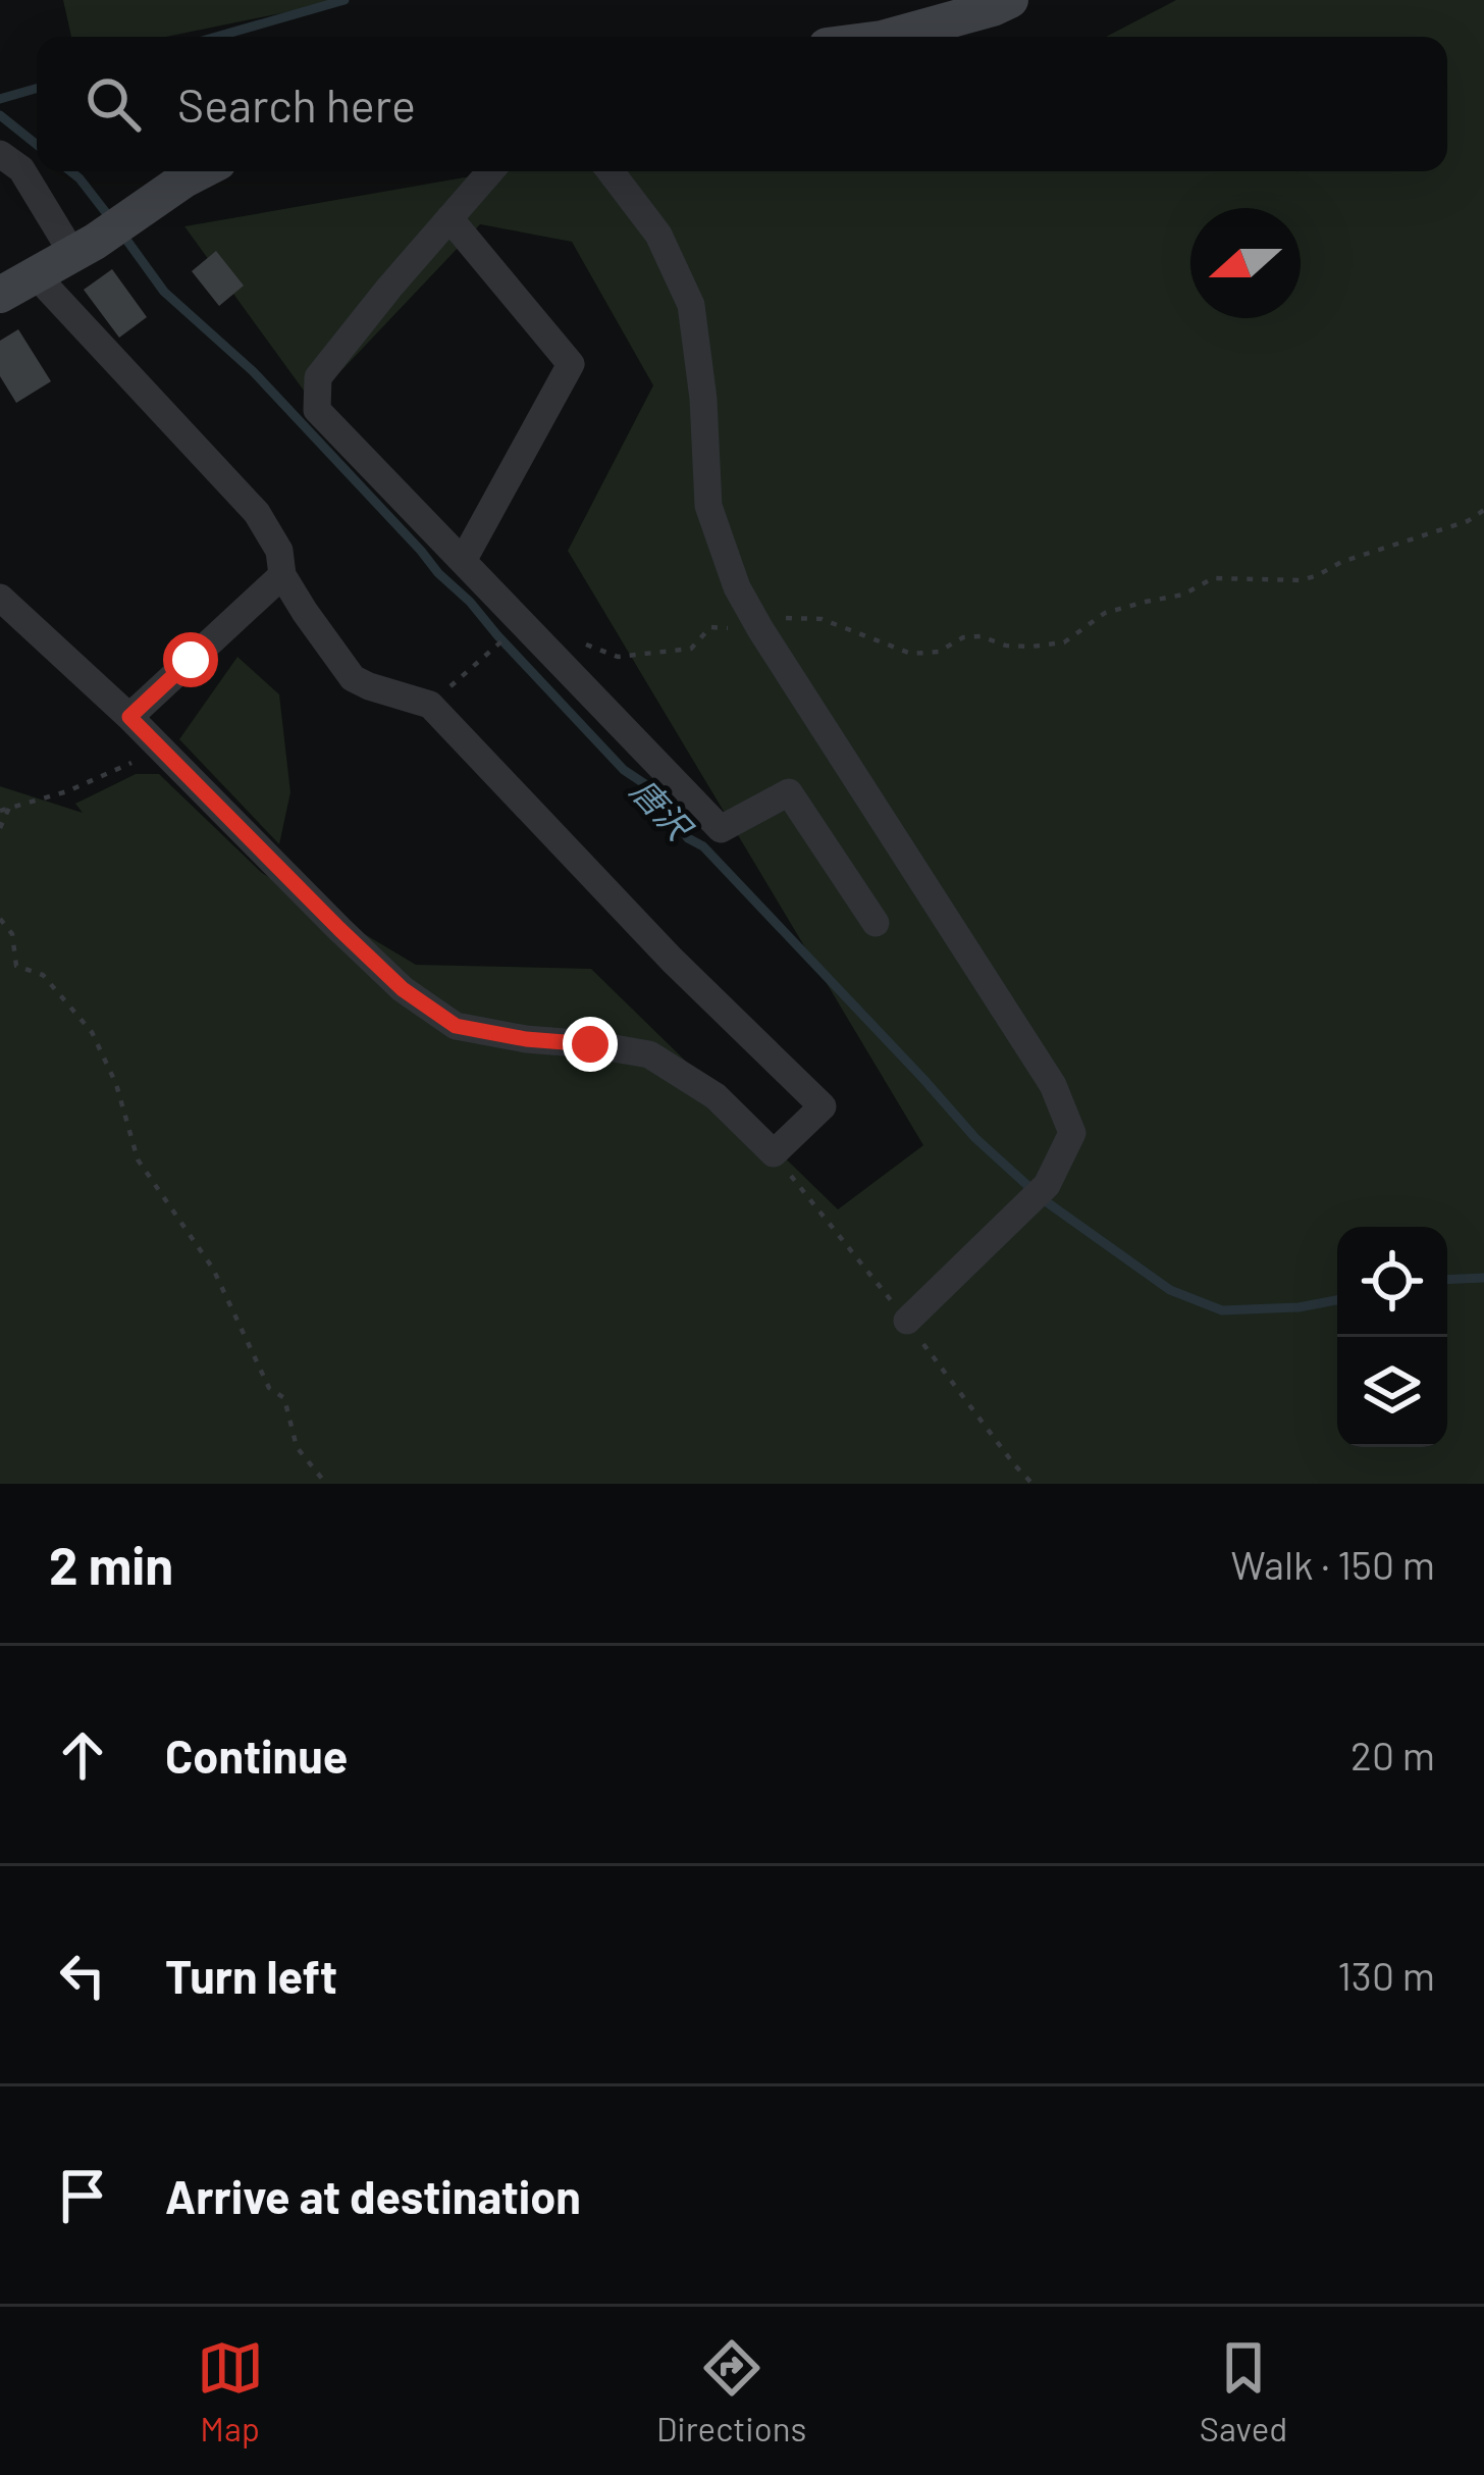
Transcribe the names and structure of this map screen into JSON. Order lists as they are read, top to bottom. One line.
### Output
{"water":["唐沢"],"north":"left","page":{"search":"Search here","heading":["2 min","Walk · 150 m"],"list":[["Continue","20 m"],["Turn left","130 m"],"Arrive at destination"],"nav":["Map","Directions","Saved"]}}
